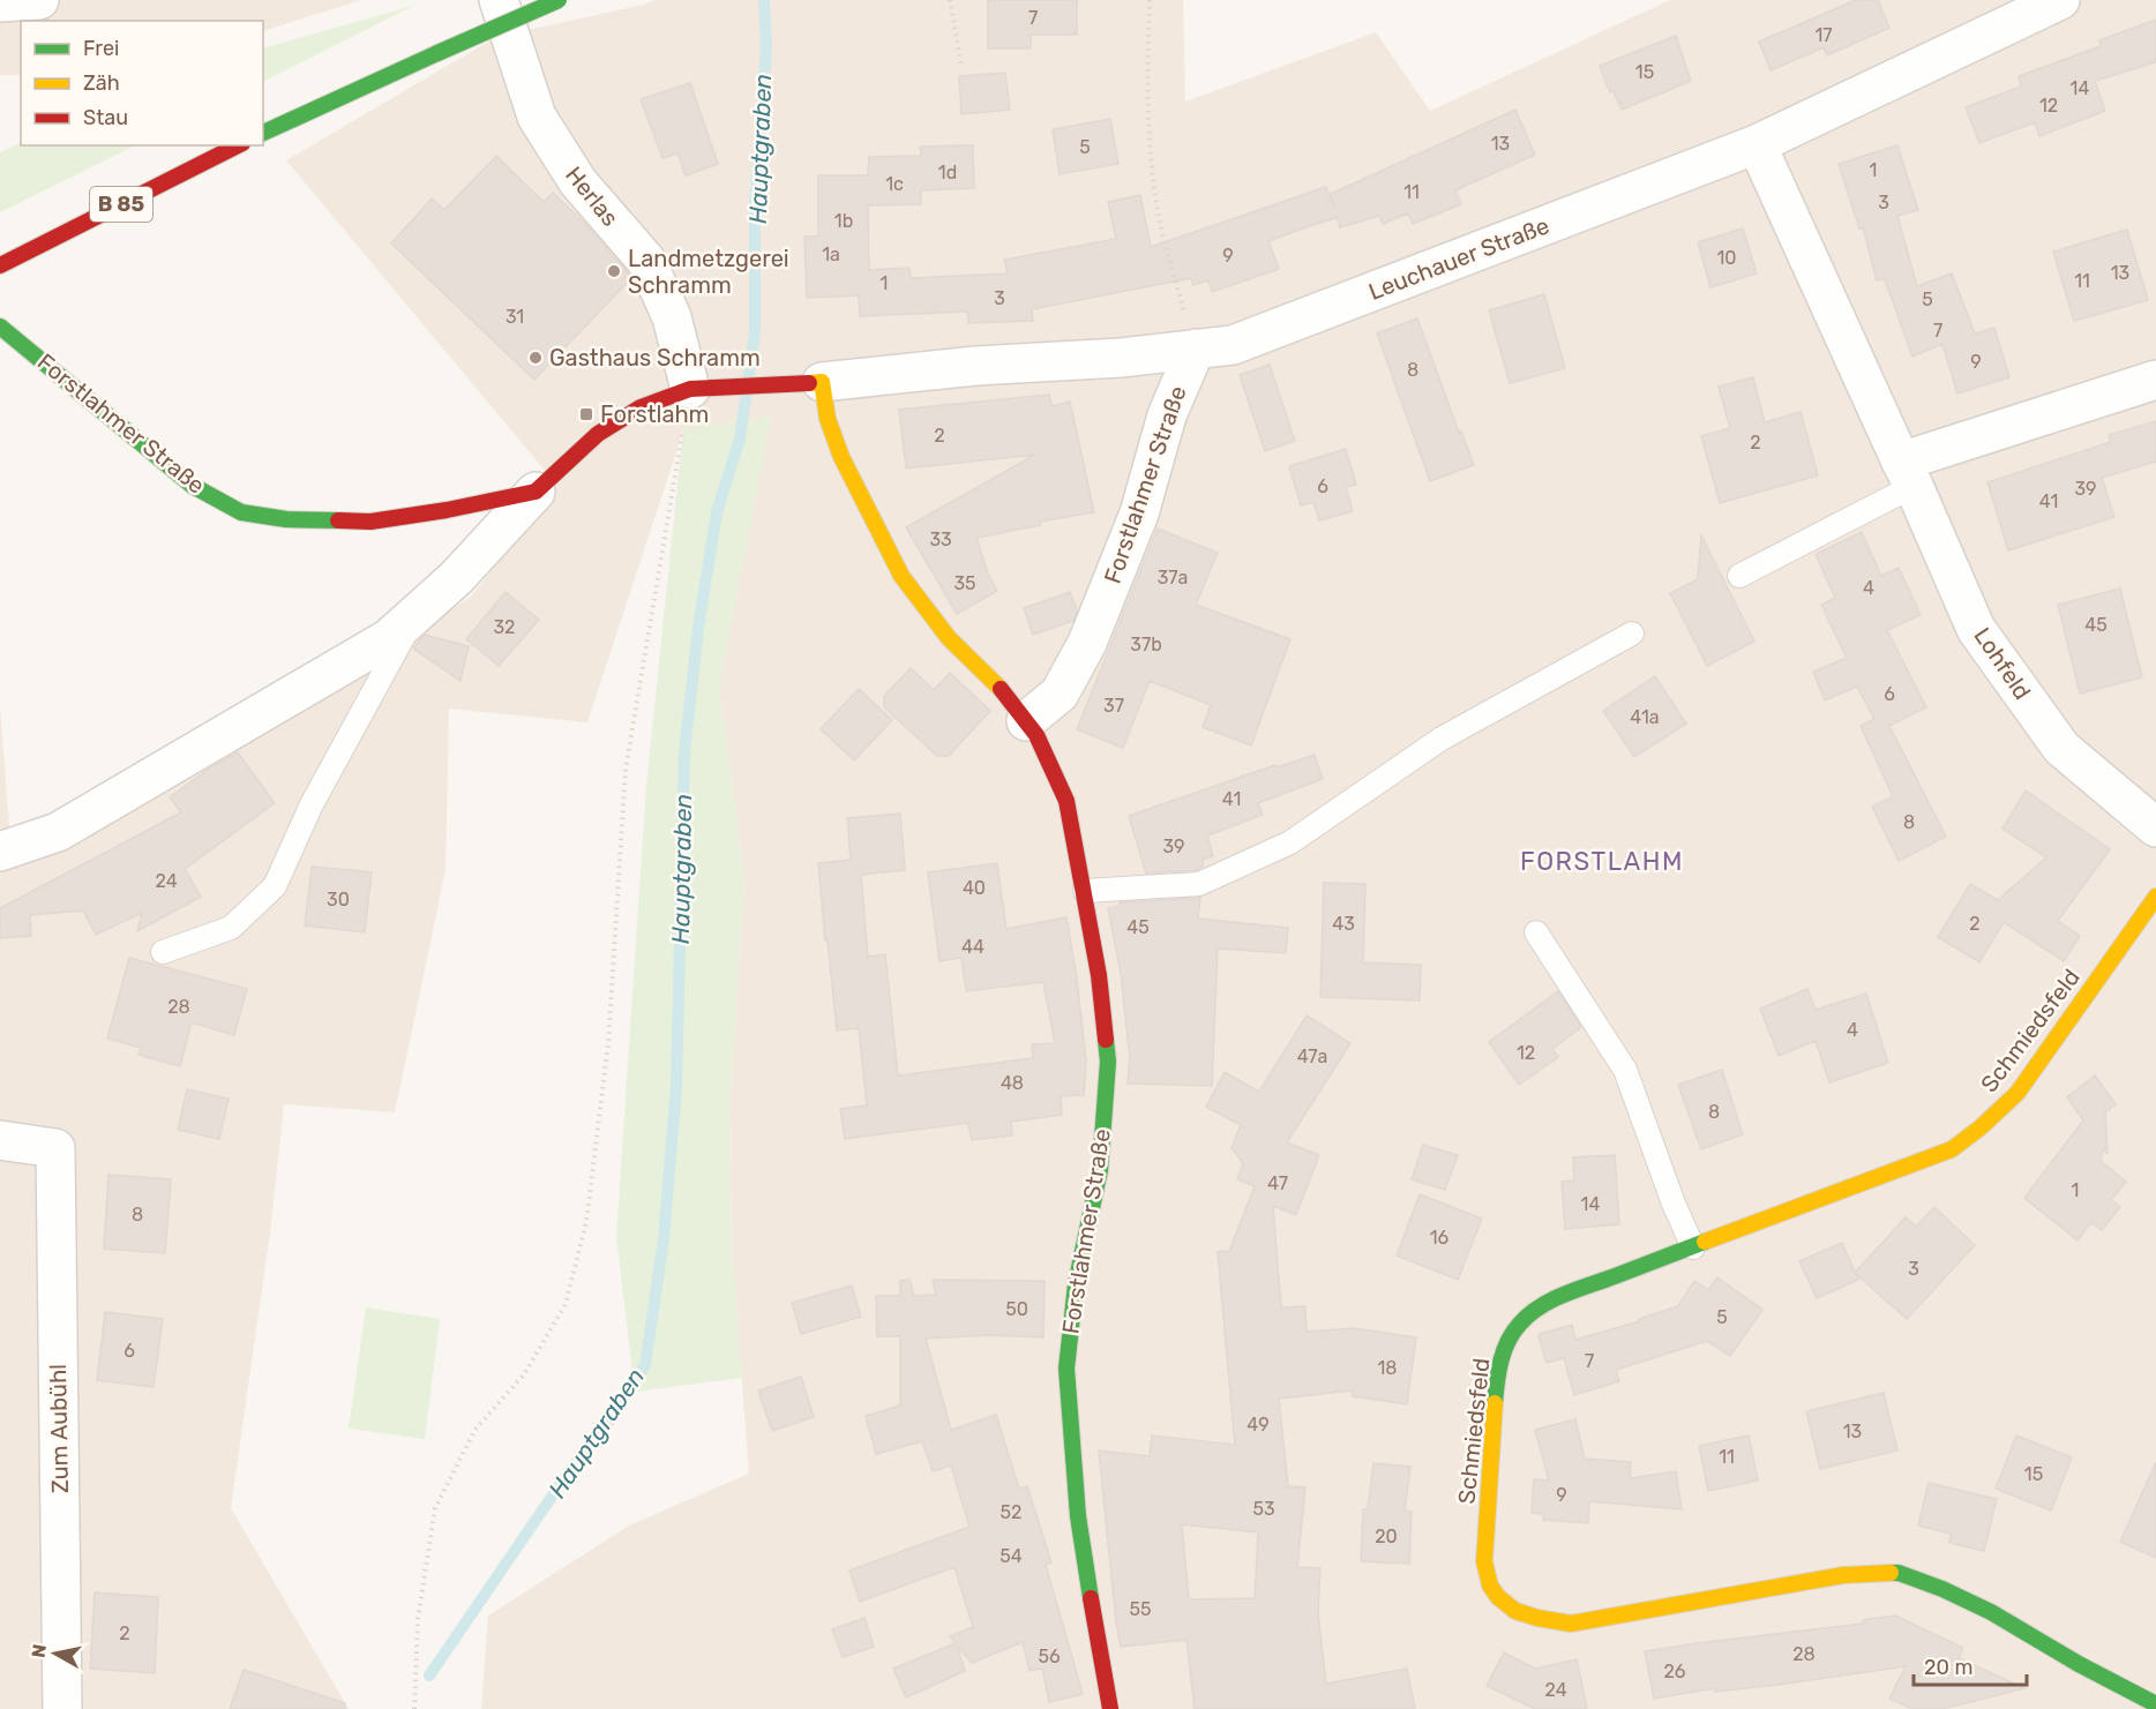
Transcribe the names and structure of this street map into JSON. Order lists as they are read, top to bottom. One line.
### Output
{"streets":{"street":["Herlas","B 85","Leuchauer Straße","Forstlahmer Straße","Lohfeld","Schmiedsfeld","Zum Aubühl"]},"crossings":[["Leuchauer Straße","Forstlahmer Straße"],["Leuchauer Straße","Lohfeld"]],"districts":["FORSTLAHM"],"water":["Hauptgraben"],"places":{"other":["Landmetzgerei Schramm","Gasthaus Schramm"],"transit":["Forstlahm"]},"house_numbers":["7","17","15","14","12","13","5","1","1d","1c","11","3","1b","1a","9","10","13","11","1","3","5","31","7","9","8","2","2","6","39","41","33","37a","35","4","45","32","37b","6","37","41a","41","8","39","24","40","30","43","2","45","44","28","4","12","47a","48","8","47","1","14","8","16","3","50","5","6","7","18","49","13","11","15","9","53","52","20","54","55","2","28","56","26","24"],"legend":["Frei","Zäh","Stau"],"scale_bar":"20 m","north":"left"}
